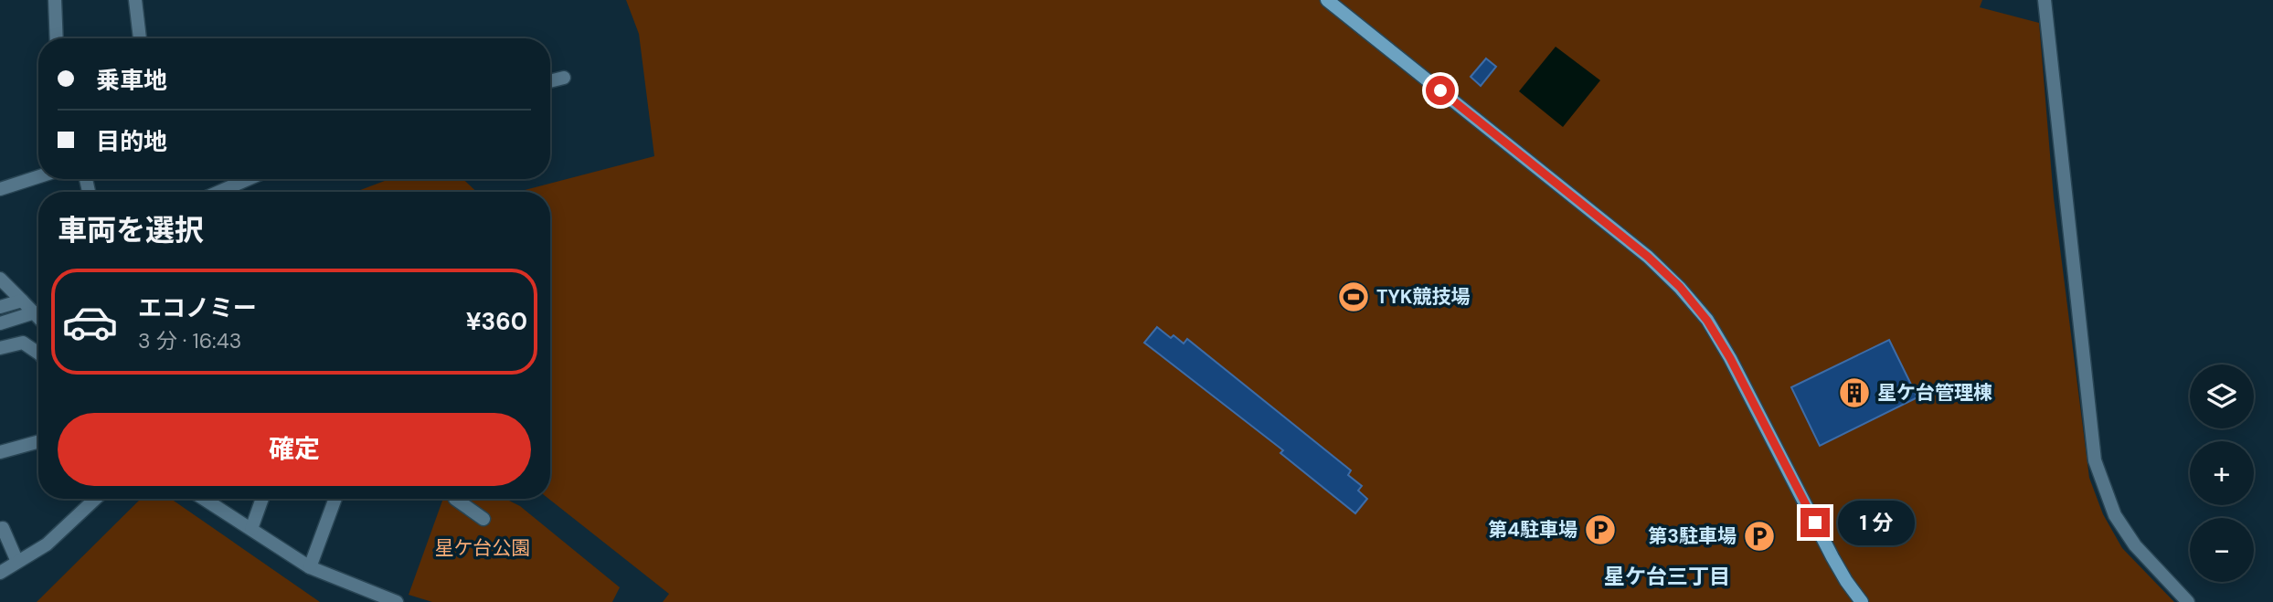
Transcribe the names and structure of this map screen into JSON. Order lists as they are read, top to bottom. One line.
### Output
{"districts":["星ケ台三丁目"],"parks":["星ケ台公園"],"places":{"sports":["TYK競技場"],"building":["星ケ台管理棟"],"parking":["第4駐車場","第3駐車場"]},"page":{"banner":["乗車地","目的地"],"heading":"車両を選択","list":[{"name":"エコノミー","note":"3 分 · 16:43","value":"¥360"}],"map_buttons":["+","−"],"buttons":"確定","bubble":"1 分"}}
